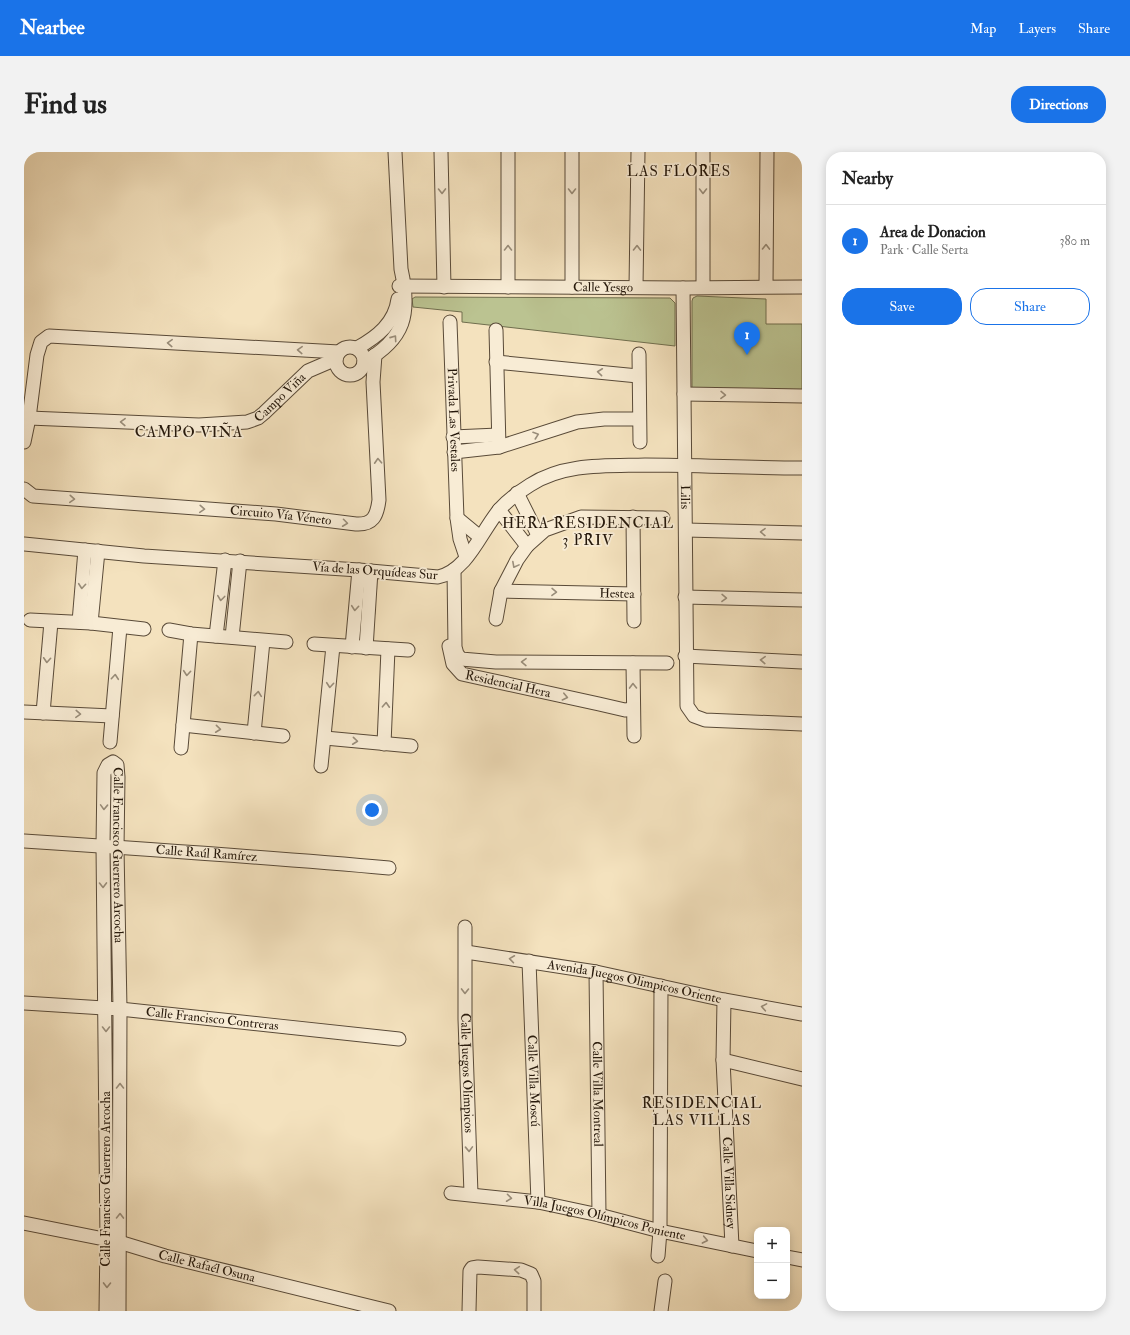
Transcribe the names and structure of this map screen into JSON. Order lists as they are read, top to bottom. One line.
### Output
{"streets":{"street":["Calle Yesgo","Campo Viña","Privada Las Vestales","Lilis","Circuito Vía Véneto","Vía de las Orquídeas Sur","Hestea","Residencial Hera","Calle Raúl Ramírez","Calle Francisco Guerrero Arcocha","Avenida Juegos Olimpicos Oriente","Calle Francisco Contreras","Calle Juegos Olímpicos","Calle Villa Moscú","Calle Villa Montreal","Calle Villa Sidney","Villa Juegos Olímpicos Poniente","Calle Rafaél Osuna"]},"crossings":[["Calle Yesgo","Lilis"],["Campo Viña","Circuito Vía Véneto"],["Privada Las Vestales","Vía de las Orquídeas Sur"],["Lilis","Vía de las Orquídeas Sur"],["Vía de las Orquídeas Sur","Residencial Hera"],["Calle Raúl Ramírez","Calle Francisco Guerrero Arcocha"],["Calle Francisco Guerrero Arcocha","Calle Francisco Contreras"],["Calle Francisco Guerrero Arcocha","Calle Rafaél Osuna"],["Avenida Juegos Olimpicos Oriente","Calle Juegos Olímpicos"],["Avenida Juegos Olimpicos Oriente","Calle Villa Moscú"],["Avenida Juegos Olimpicos Oriente","Calle Villa Montreal"],["Avenida Juegos Olimpicos Oriente","Calle Villa Sidney"],["Calle Juegos Olímpicos","Villa Juegos Olímpicos Poniente"],["Calle Villa Moscú","Villa Juegos Olímpicos Poniente"],["Calle Villa Montreal","Villa Juegos Olímpicos Poniente"],["Calle Villa Sidney","Villa Juegos Olímpicos Poniente"]],"one_way":["Campo Viña","Calle Juegos Olímpicos","Villa Juegos Olímpicos Poniente"],"districts":["LAS FLORES","CAMPO VIÑA","HERA RESIDENCIAL 3 PRIV","RESIDENCIAL LAS VILLAS"],"page":{"header":"Nearbee","nav":["Map","Layers","Share"],"buttons":["Directions",["Save","Share"]],"title":"Find us","heading":"Nearby","list":[{"mark":"1","name":"Area de Donacion","note":"Park · Calle Serta","value":"380 m"}],"pins":"1","map_buttons":["+","−"]}}
